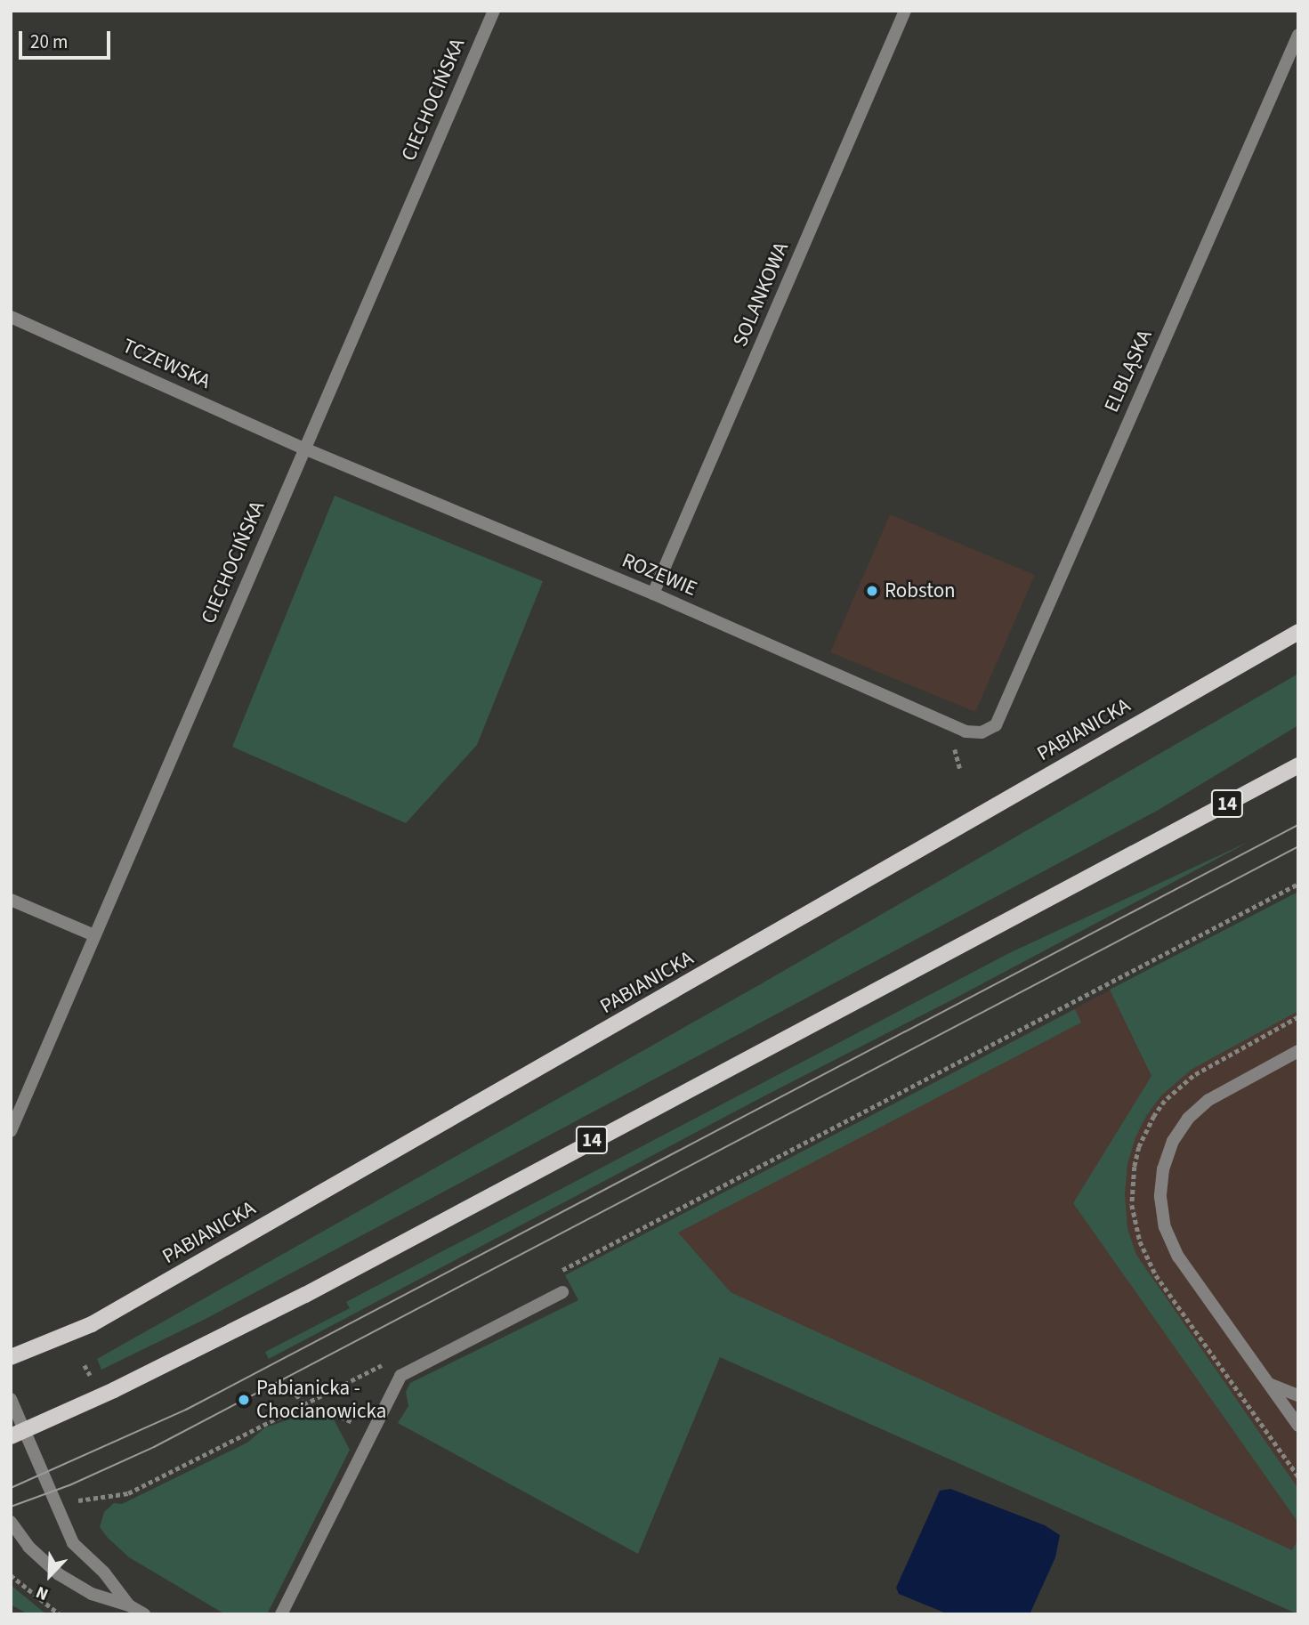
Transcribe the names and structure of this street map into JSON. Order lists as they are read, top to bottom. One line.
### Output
{"streets":{"main road":["PABIANICKA","14"],"street":["CIECHOCIŃSKA","SOLANKOWA","TCZEWSKA","ELBLĄSKA","ROZEWIE"]},"crossings":[["CIECHOCIŃSKA","TCZEWSKA"],["CIECHOCIŃSKA","ROZEWIE"],["SOLANKOWA","ROZEWIE"],["TCZEWSKA","ROZEWIE"],["ELBLĄSKA","ROZEWIE"]],"places":["Robston","Pabianicka - Chocianowicka"],"scale_bar":"20 m","north":"bottom left"}
